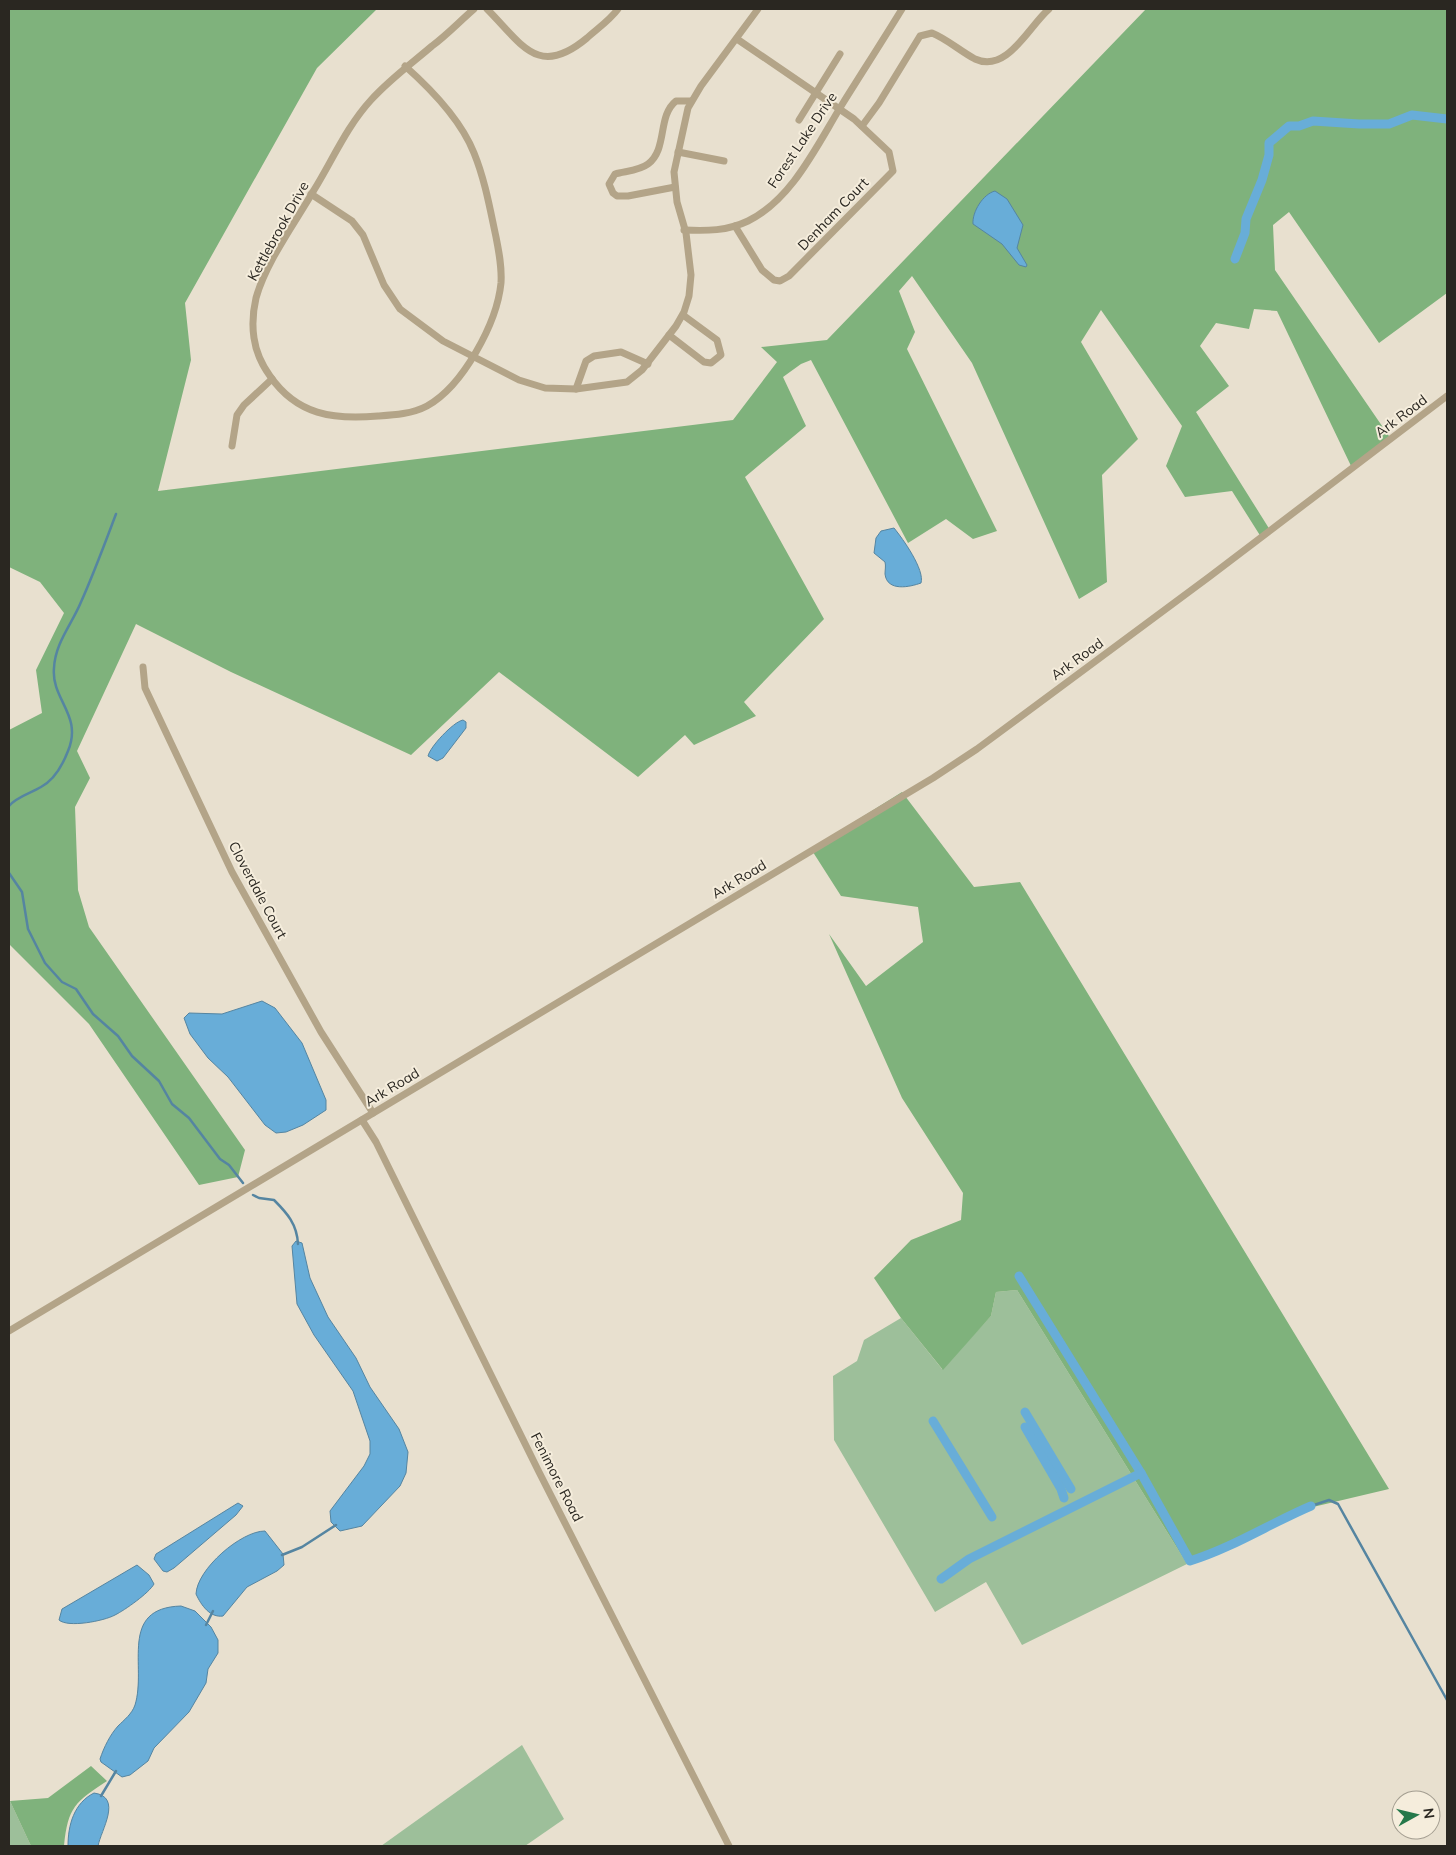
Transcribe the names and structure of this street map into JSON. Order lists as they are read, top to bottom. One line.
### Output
{"streets":{"street":["Forest Lake Drive","Denham Court","Kettlebrook Drive","Ark Road","Cloverdale Court","Fenimore Road"]},"crossings":[["Forest Lake Drive","Denham Court"],["Ark Road","Cloverdale Court"],["Ark Road","Fenimore Road"]],"north":"right"}
